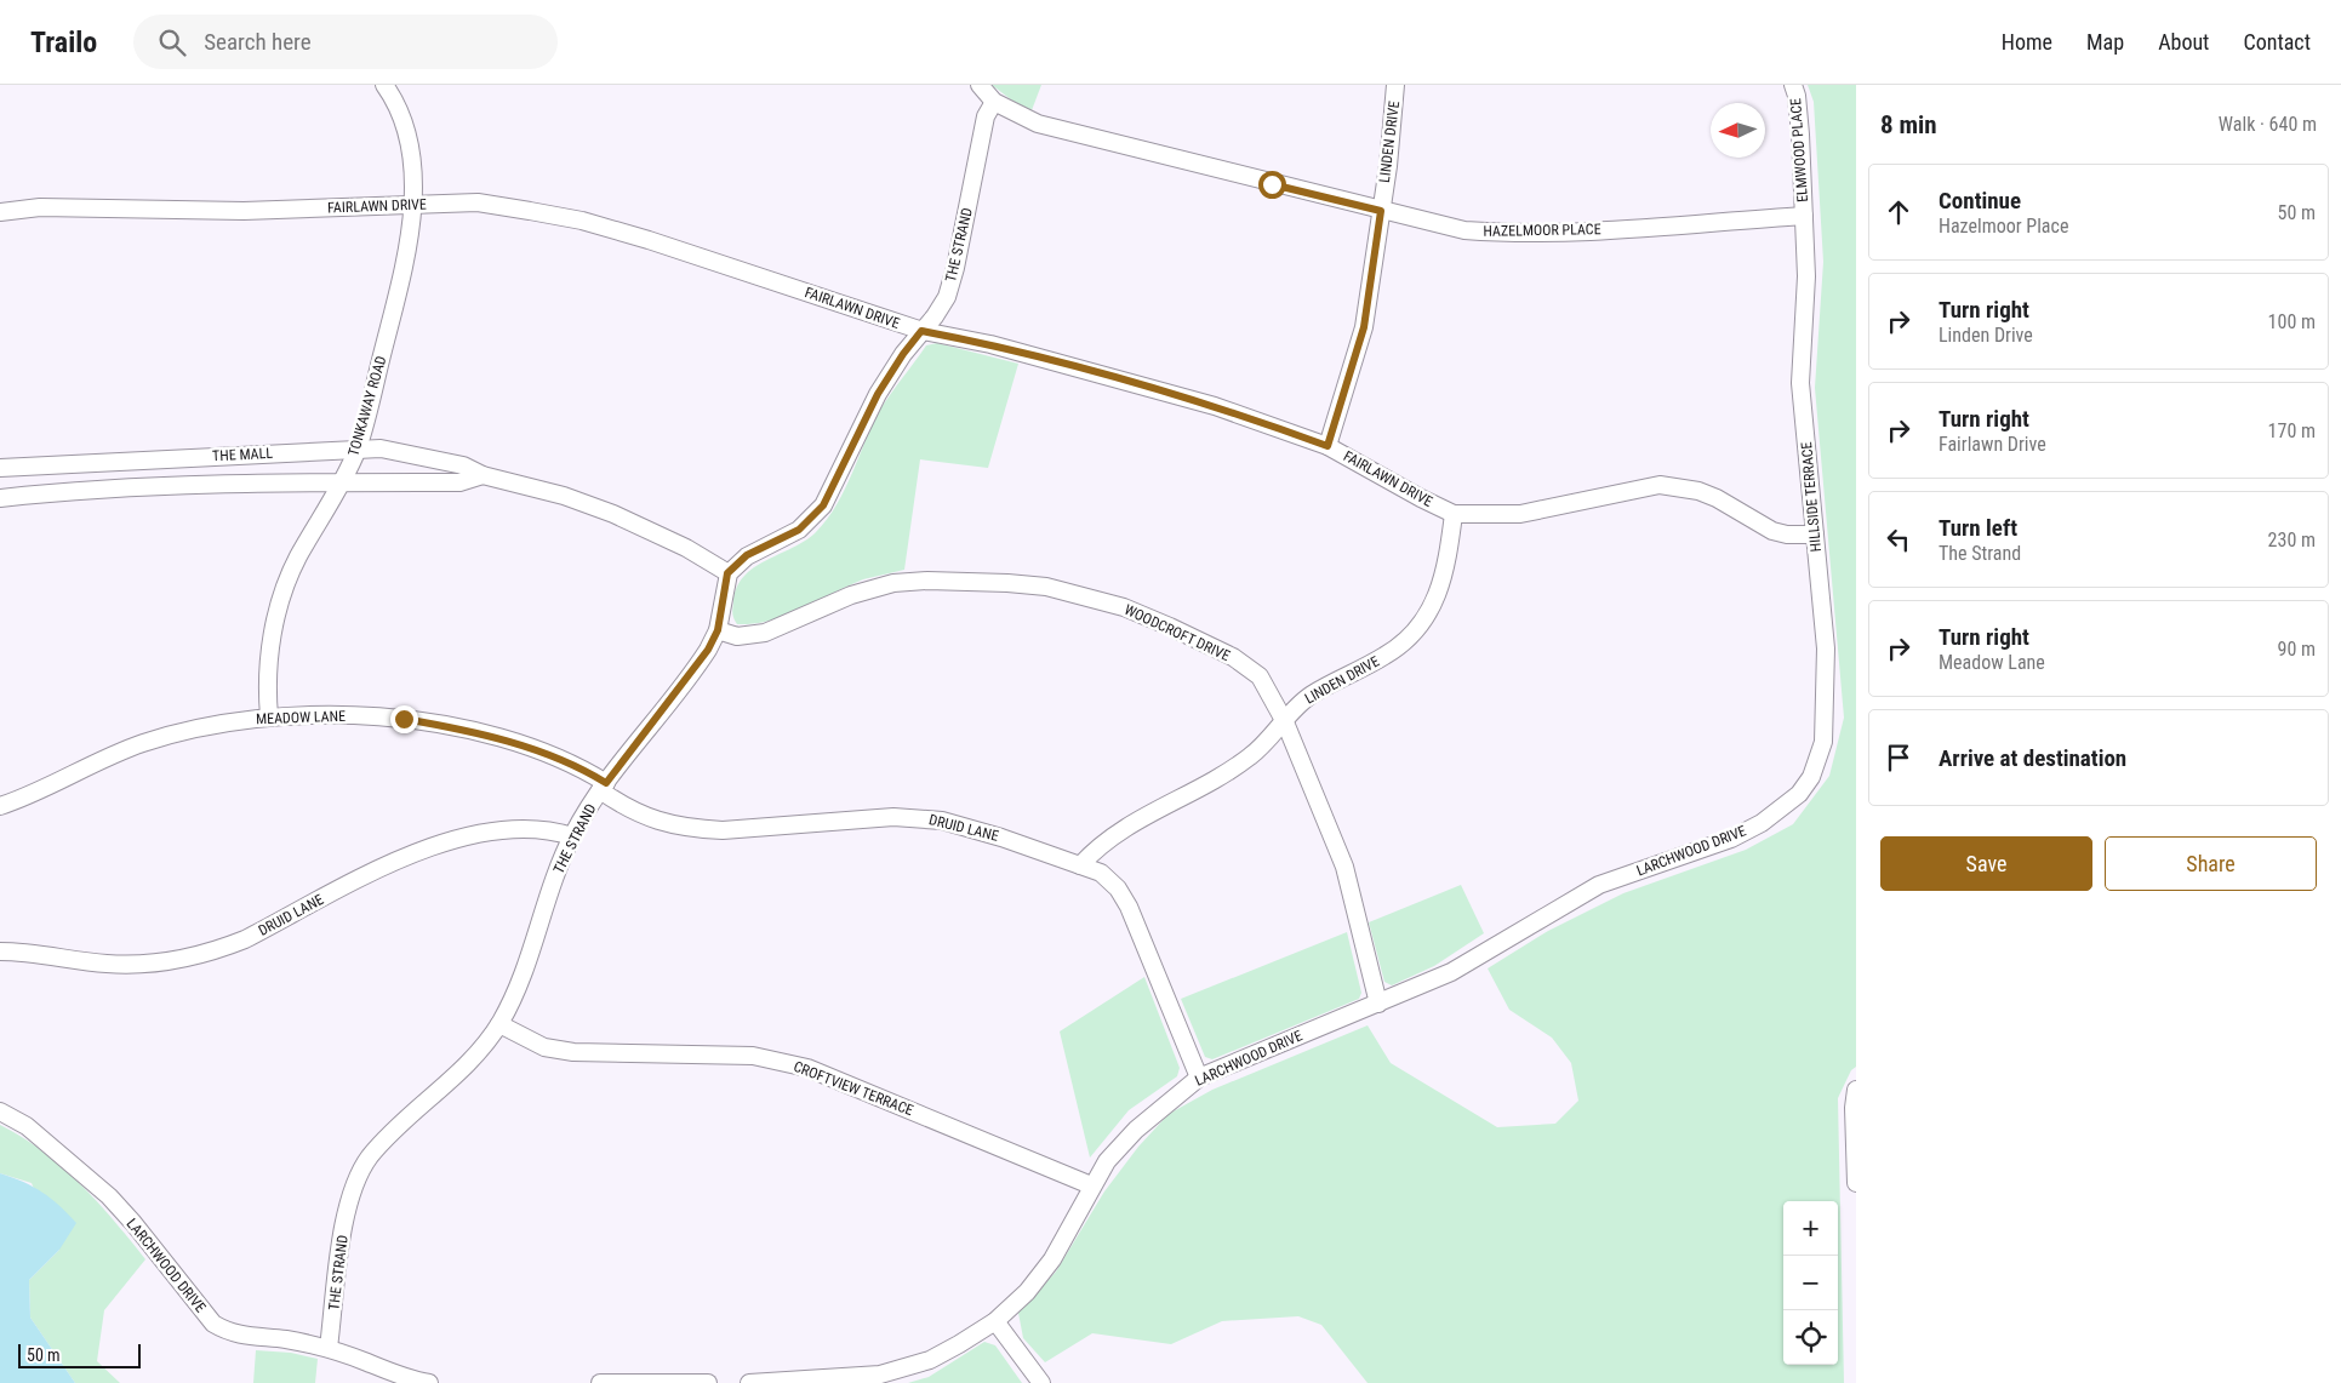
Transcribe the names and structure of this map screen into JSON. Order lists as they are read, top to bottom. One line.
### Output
{"streets":{"street":["LINDEN DRIVE","ELMWOOD PLACE","FAIRLAWN DRIVE","HAZELMOOR PLACE","THE STRAND","TONKAWAY ROAD","THE MALL","HILLSIDE TERRACE","WOODCROFT DRIVE","MEADOW LANE","DRUID LANE","LARCHWOOD DRIVE","CROFTVIEW TERRACE"]},"crossings":[["LINDEN DRIVE","FAIRLAWN DRIVE"],["LINDEN DRIVE","HAZELMOOR PLACE"],["LINDEN DRIVE","WOODCROFT DRIVE"],["LINDEN DRIVE","DRUID LANE"],["ELMWOOD PLACE","HAZELMOOR PLACE"],["ELMWOOD PLACE","HILLSIDE TERRACE"],["FAIRLAWN DRIVE","THE STRAND"],["FAIRLAWN DRIVE","TONKAWAY ROAD"],["FAIRLAWN DRIVE","HILLSIDE TERRACE"],["HAZELMOOR PLACE","THE STRAND"],["HAZELMOOR PLACE","HILLSIDE TERRACE"],["THE STRAND","THE MALL"],["THE STRAND","WOODCROFT DRIVE"],["THE STRAND","MEADOW LANE"],["THE STRAND","DRUID LANE"],["THE STRAND","LARCHWOOD DRIVE"],["THE STRAND","CROFTVIEW TERRACE"],["TONKAWAY ROAD","THE MALL"],["TONKAWAY ROAD","MEADOW LANE"],["HILLSIDE TERRACE","LARCHWOOD DRIVE"],["WOODCROFT DRIVE","LARCHWOOD DRIVE"],["MEADOW LANE","DRUID LANE"],["DRUID LANE","LARCHWOOD DRIVE"],["LARCHWOOD DRIVE","CROFTVIEW TERRACE"]],"scale_bar":"50 m","north":"left","page":{"header":"Trailo","search":"Search here","nav":["Home","Map","About","Contact"],"heading":["8 min","Walk · 640 m"],"list":[["Continue","Hazelmoor Place","50 m"],["Turn right","Linden Drive","100 m"],["Turn right","Fairlawn Drive","170 m"],["Turn left","The Strand","230 m"],["Turn right","Meadow Lane","90 m"],"Arrive at destination"],"buttons":["Save","Share"],"map_buttons":["+","−"],"scale":"50 m"}}
